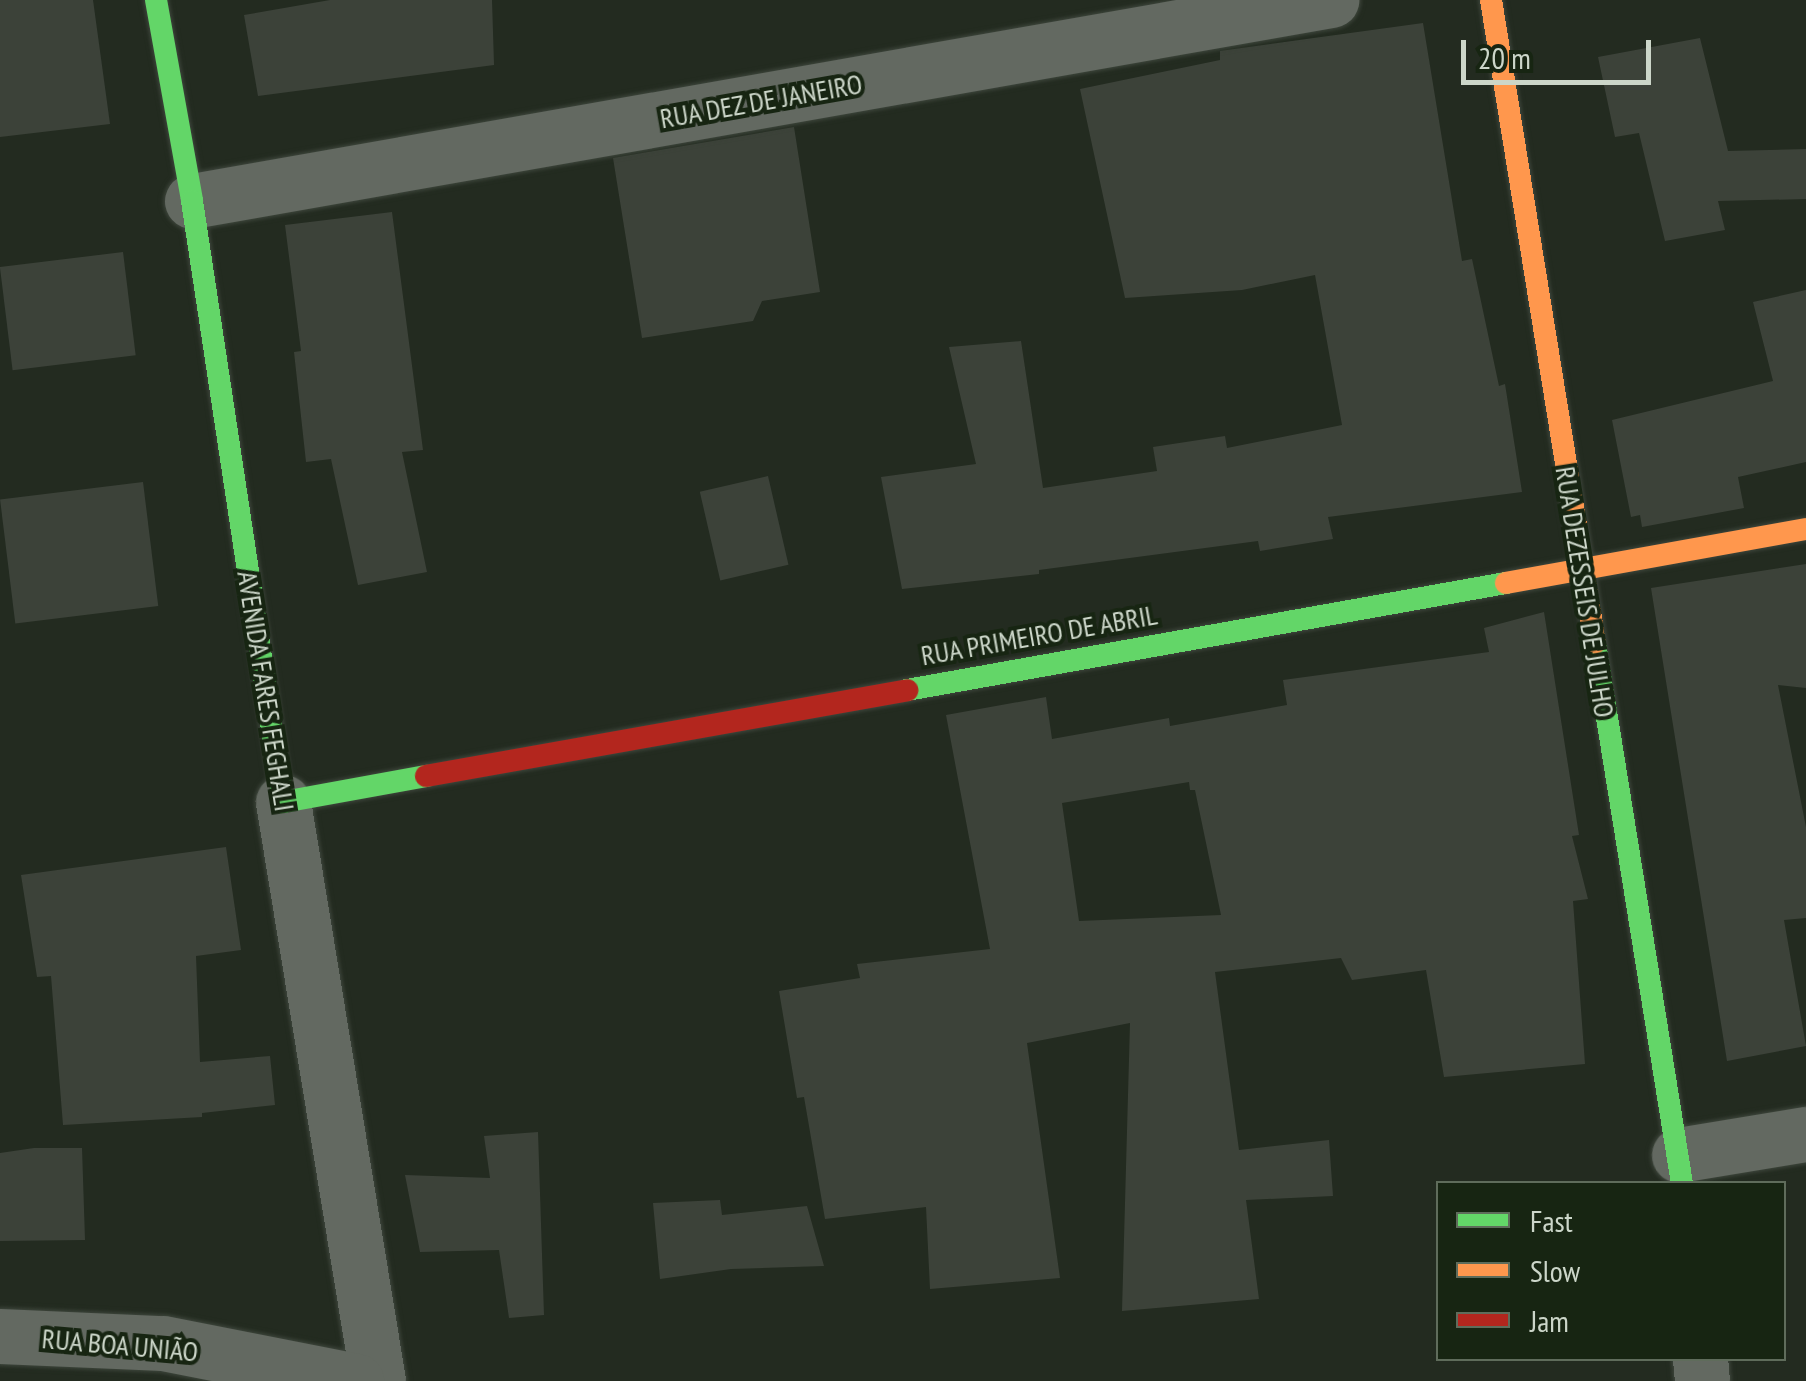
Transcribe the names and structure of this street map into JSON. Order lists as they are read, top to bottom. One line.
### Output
{"streets":{"street":["RUA DEZ DE JANEIRO","RUA DEZESSEIS DE JULHO","RUA PRIMEIRO DE ABRIL","AVENIDA FARES FEGHALI","RUA BOA UNIÃO"]},"crossings":[["RUA DEZ DE JANEIRO","AVENIDA FARES FEGHALI"],["RUA DEZESSEIS DE JULHO","RUA PRIMEIRO DE ABRIL"],["RUA PRIMEIRO DE ABRIL","AVENIDA FARES FEGHALI"]],"legend":["Fast","Slow","Jam"],"scale_bar":"20 m"}
